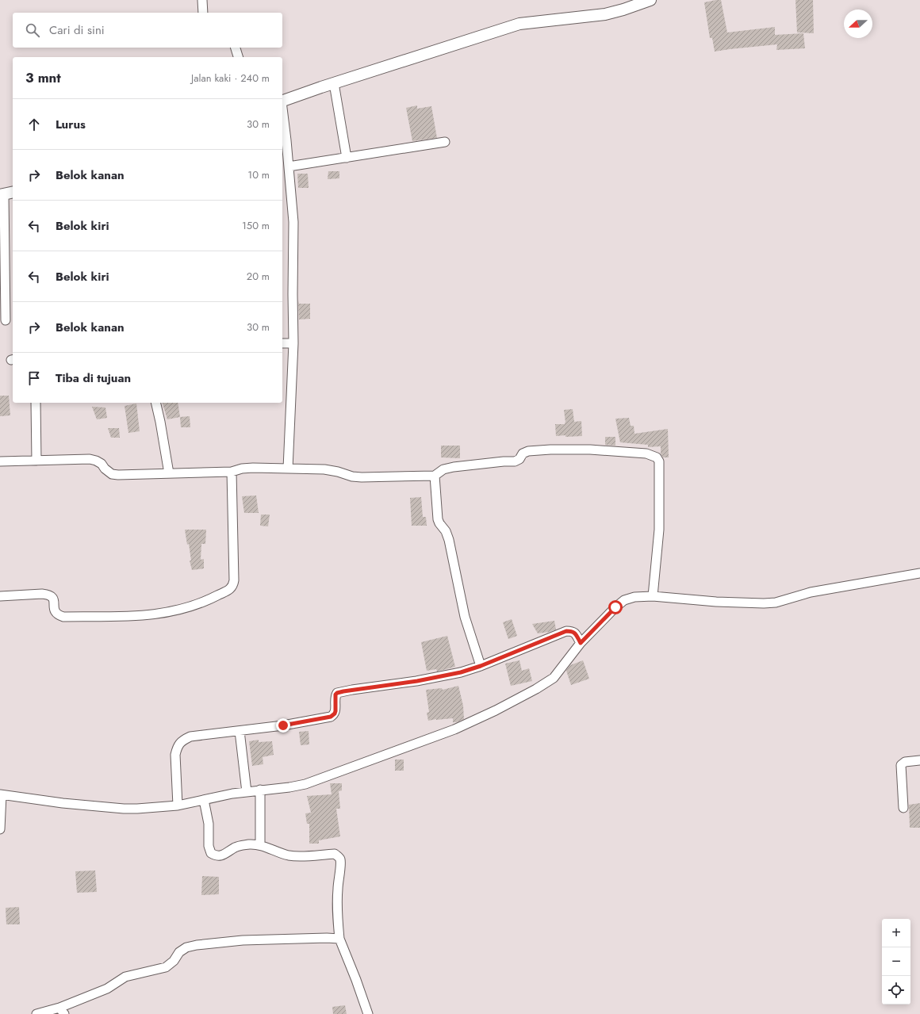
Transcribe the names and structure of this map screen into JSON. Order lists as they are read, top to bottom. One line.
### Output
{"north":"left","page":{"search":"Cari di sini","heading":["3 mnt","Jalan kaki · 240 m"],"list":[["Lurus","30 m"],["Belok kanan","10 m"],["Belok kiri","150 m"],["Belok kiri","20 m"],["Belok kanan","30 m"],"Tiba di tujuan"],"map_buttons":["+","−"]}}
